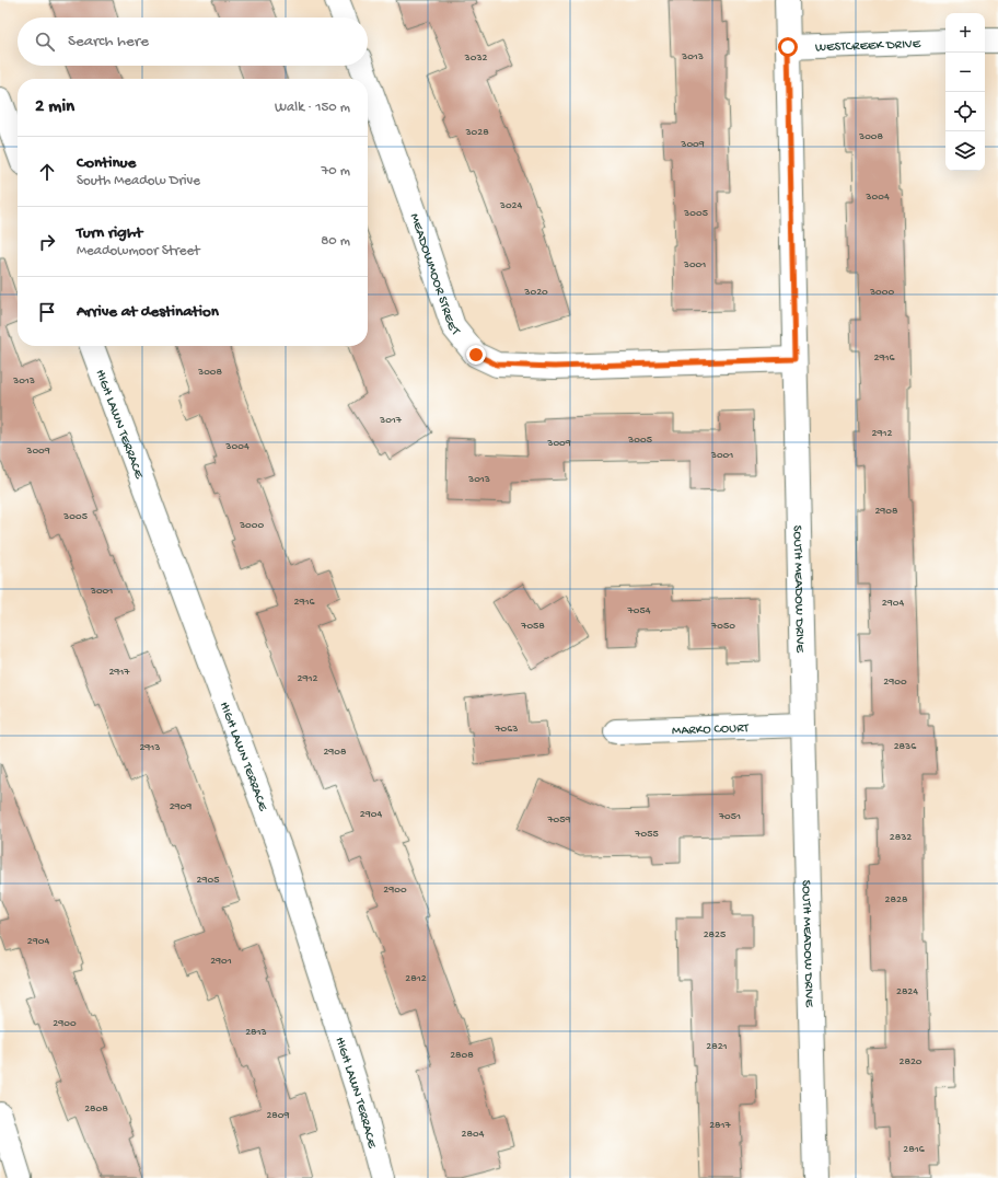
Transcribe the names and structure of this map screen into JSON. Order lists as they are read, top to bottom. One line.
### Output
{"streets":{"street":["WESTCREEK DRIVE","MEADOWMOOR STREET","HIGH LAWN TERRACE","SOUTH MEADOW DRIVE","MARKO COURT"]},"crossings":[["WESTCREEK DRIVE","SOUTH MEADOW DRIVE"],["MEADOWMOOR STREET","SOUTH MEADOW DRIVE"],["SOUTH MEADOW DRIVE","MARKO COURT"]],"house_numbers":["3013","3032","3028","3008","3009","3004","3024","3005","3001","3020","3000","2916","3008","3013","3017","2912","3005","3009","3004","3009","3001","3013","2908","3005","3000","3001","2916","2904","7054","7058","7050","2917","2912","2900","7063","2836","2913","2908","2909","2904","7051","7059","7055","2832","2905","2900","2828","2825","2904","2901","2812","2824","2900","2813","2821","2808","2820","2808","2809","2817","2804","2816"],"page":{"map_buttons":["+","−"],"search":"Search here","heading":["2 min","Walk · 150 m"],"list":[["Continue","South Meadow Drive","70 m"],["Turn right","Meadowmoor Street","80 m"],"Arrive at destination"]}}
